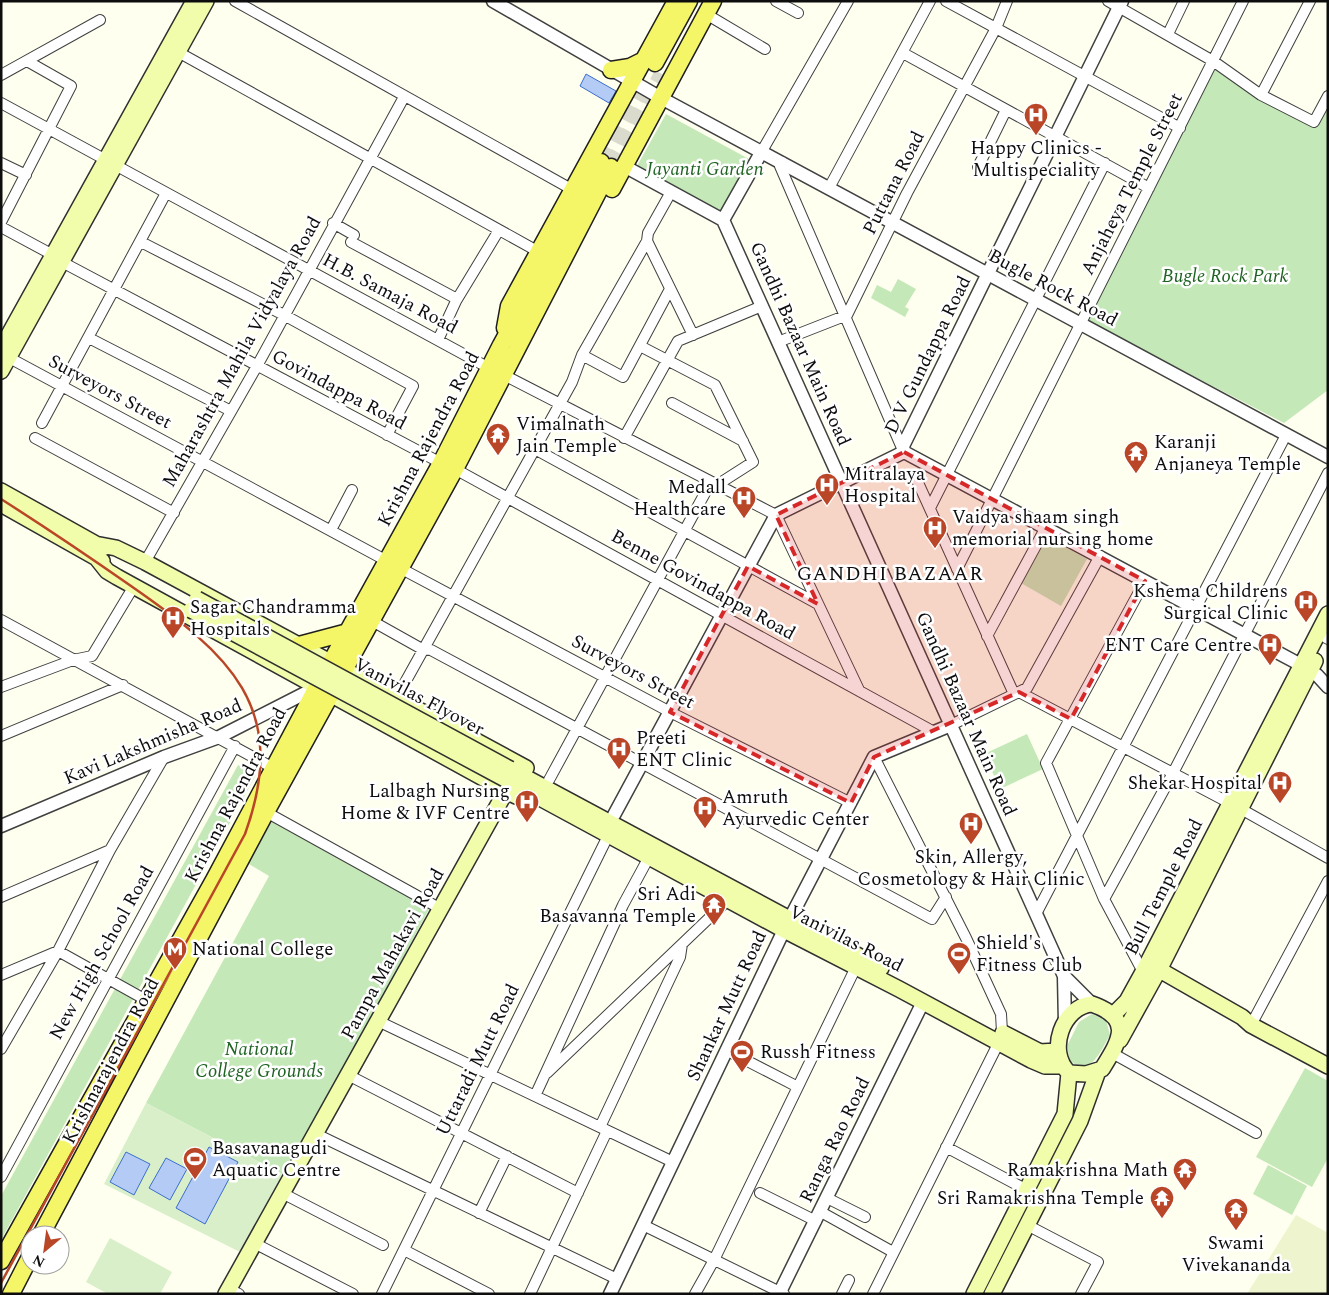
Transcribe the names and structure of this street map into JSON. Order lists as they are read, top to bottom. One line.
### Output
{"streets":{"main road":["Krishna Rajendra Road","Vanivilas Flyover","Bull Temple Road","Vanivilas Road","Pampa Mahakavi Road","Krishnarajendra Road"],"street":["Puttana Road","Anjaheya Temple Street","Bugle Rock Road","H.B. Samaja Road","Gandhi Bazaar Main Road","Maharashtra Mahila Vidyalaya Road","D V Gundappa Road","Govindappa Road","Surveyors Street","Benne Govindappa Road","Kavi Lakshmisha Road","New High School Road","Shankar Mutt Road","Uttaradi Mutt Road","Ranga Rao Road"]},"crossings":[["Puttana Road","Bugle Rock Road"],["Anjaheya Temple Street","Bugle Rock Road"],["Bugle Rock Road","D V Gundappa Road"],["H.B. Samaja Road","Maharashtra Mahila Vidyalaya Road"],["H.B. Samaja Road","D V Gundappa Road"],["H.B. Samaja Road","Krishna Rajendra Road"],["Gandhi Bazaar Main Road","D V Gundappa Road"],["Maharashtra Mahila Vidyalaya Road","Govindappa Road"],["Maharashtra Mahila Vidyalaya Road","Surveyors Street"],["Govindappa Road","Krishna Rajendra Road"],["Govindappa Road","Benne Govindappa Road"],["Surveyors Street","Krishna Rajendra Road"],["Surveyors Street","Shankar Mutt Road"],["Krishna Rajendra Road","Benne Govindappa Road"],["Krishna Rajendra Road","Kavi Lakshmisha Road"],["Krishna Rajendra Road","Krishnarajendra Road"],["Vanivilas Flyover","Vanivilas Road"],["Vanivilas Flyover","Pampa Mahakavi Road"],["Vanivilas Flyover","Uttaradi Mutt Road"],["Bull Temple Road","Vanivilas Road"],["Vanivilas Road","Shankar Mutt Road"],["Vanivilas Road","Uttaradi Mutt Road"],["Vanivilas Road","Ranga Rao Road"]],"districts":["GANDHI BAZAAR"],"parks":["Jayanti Garden","Bugle Rock Park","National College Grounds"],"places":{"hospital":["Happy Clinics - Multispeciality","Mitralaya Hospital","Medall Healthcare","Vaidya shaam singh memorial nursing home","Kshema Childrens Surgical Clinic","Sagar Chandramma Hospitals","ENT Care Centre","Preeti ENT Clinic","Shekar Hospital","Lalbagh Nursing Home & IVF Centre","Amruth Ayurvedic Center","Skin, Allergy, Cosmetology & Hair Clinic"],"temple":["Vimalnath Jain Temple","Karanji Anjaneya Temple","Sri Adi Basavanna Temple","Ramakrishna Math","Sri Ramakrishna Temple","Swami Vivekananda"],"metro station":["National College"],"sports":["Shield's Fitness Club","Russh Fitness","Basavanagudi Aquatic Centre"]},"north":"bottom left"}
